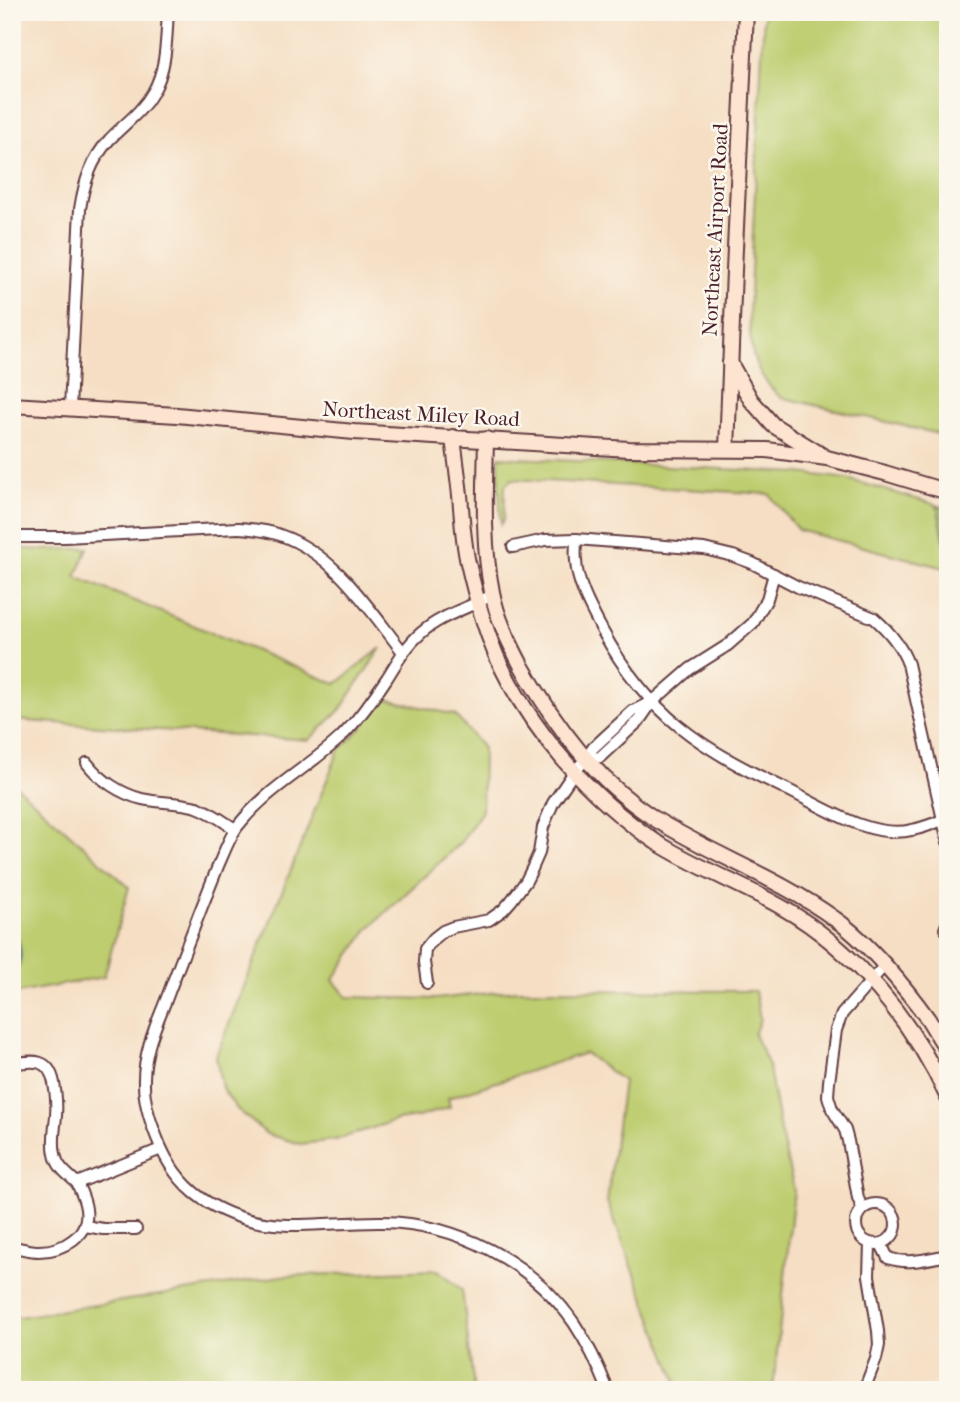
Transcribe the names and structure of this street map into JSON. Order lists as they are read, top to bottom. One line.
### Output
{"streets":{"street":["Northeast Airport Road","Northeast Miley Road"]},"crossings":[["Northeast Airport Road","Northeast Miley Road"]]}
